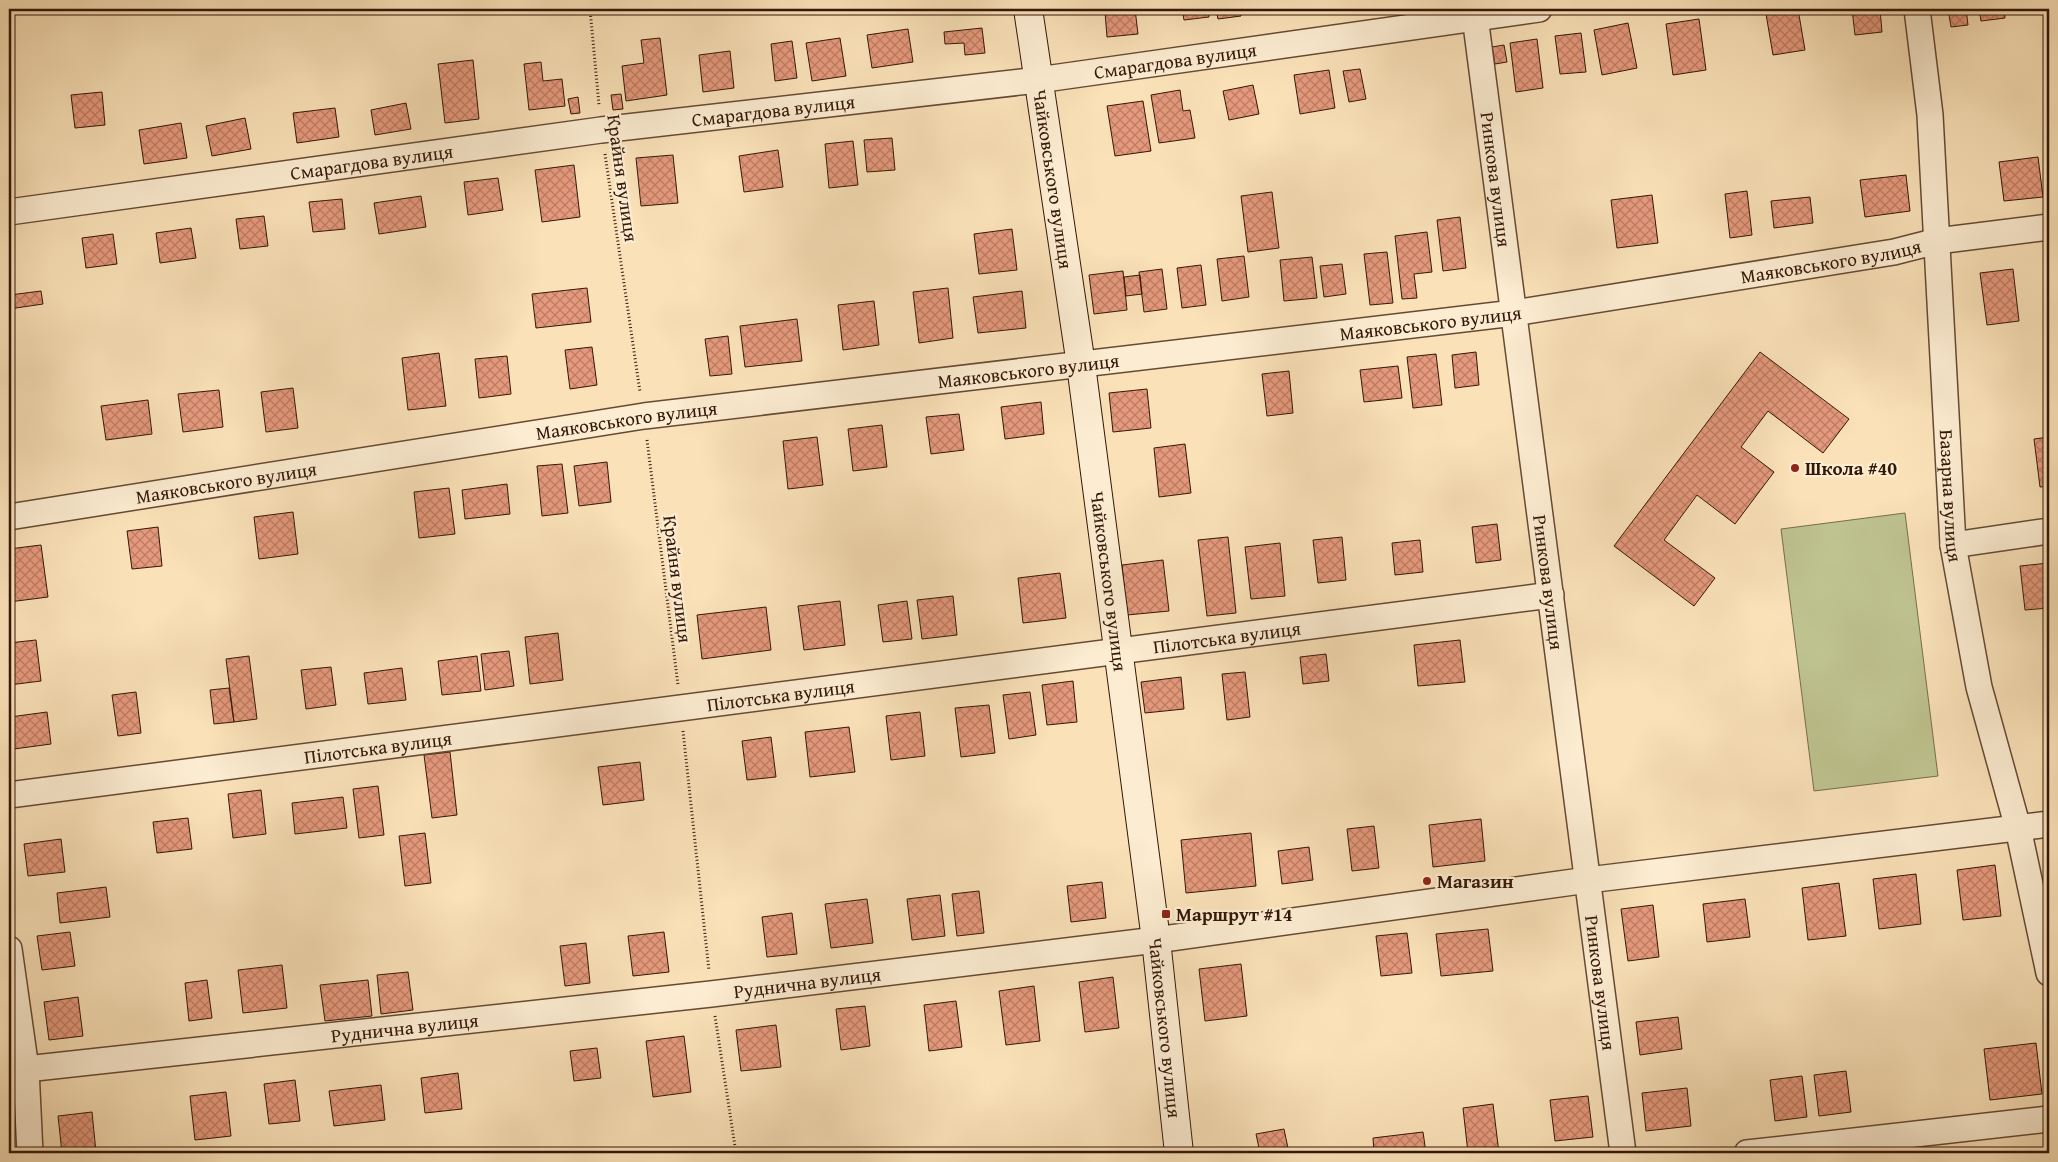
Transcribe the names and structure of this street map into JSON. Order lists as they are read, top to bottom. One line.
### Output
{"streets":{"street":["Смарагдова вулиця","Чайковського вулиця","Ринкова вулиця","Маяковського вулиця","Базарна вулиця","Пілотська вулиця","Руднична вулиця"],"path":["Крайня вулиця"]},"crossings":[["Смарагдова вулиця","Крайня вулиця"],["Смарагдова вулиця","Чайковського вулиця"],["Смарагдова вулиця","Ринкова вулиця"],["Крайня вулиця","Маяковського вулиця"],["Крайня вулиця","Пілотська вулиця"],["Крайня вулиця","Руднична вулиця"],["Чайковського вулиця","Маяковського вулиця"],["Чайковського вулиця","Пілотська вулиця"],["Чайковського вулиця","Руднична вулиця"],["Ринкова вулиця","Маяковського вулиця"],["Ринкова вулиця","Пілотська вулиця"],["Ринкова вулиця","Руднична вулиця"],["Маяковського вулиця","Базарна вулиця"],["Базарна вулиця","Руднична вулиця"]],"places":{"other":["Школа #40","Магазин"],"transit":["Маршрут #14"]}}
